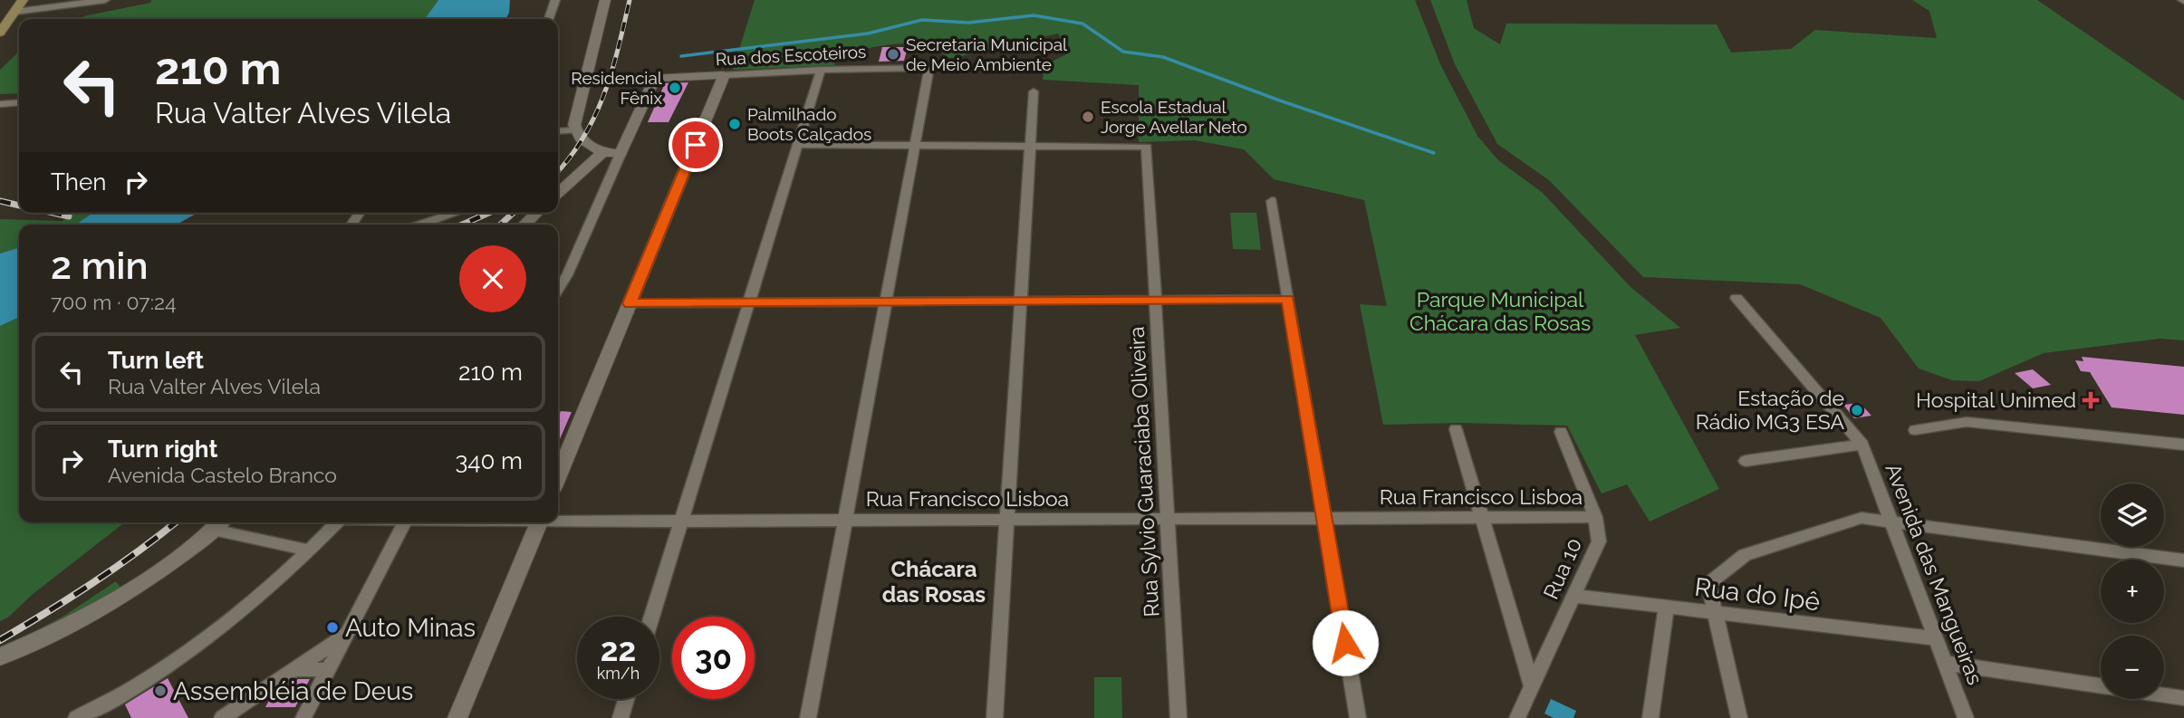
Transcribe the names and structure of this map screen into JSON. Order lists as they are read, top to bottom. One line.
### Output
{"streets":{"street":["Rua dos Escoteiros","Rua Sylvio Guaraciaba Oliveira","Rua Francisco Lisboa","Rua 10","Avenida das Mangueiras","Rua do Ipê"]},"crossings":[["Rua Sylvio Guaraciaba Oliveira","Rua Francisco Lisboa"],["Rua Francisco Lisboa","Rua 10"],["Rua 10","Rua do Ipê"],["Avenida das Mangueiras","Rua do Ipê"]],"districts":["Chácara das Rosas"],"parks":["Parque Municipal Chácara das Rosas"],"places":{"other":["Secretaria Municipal de Meio Ambiente","Residencial Fênix","Escola Estadual Jorge Avellar Neto","Palmilhado Boots Calçados","Estação de Rádio MG3 ESA","Auto Minas","Assembléia de Deus"],"health":["Hospital Unimed"]},"page":{"turn":["210 m","Rua Valter Alves Vilela"],"then":"Then","heading":["2 min","700 m · 07:24"],"list":[{"name":"Turn left","note":"Rua Valter Alves Vilela","value":"210 m"},{"name":"Turn right","note":"Avenida Castelo Branco","value":"340 m"}],"map_buttons":["+","−"],"speed":"22 km/h","limit":"30"}}
